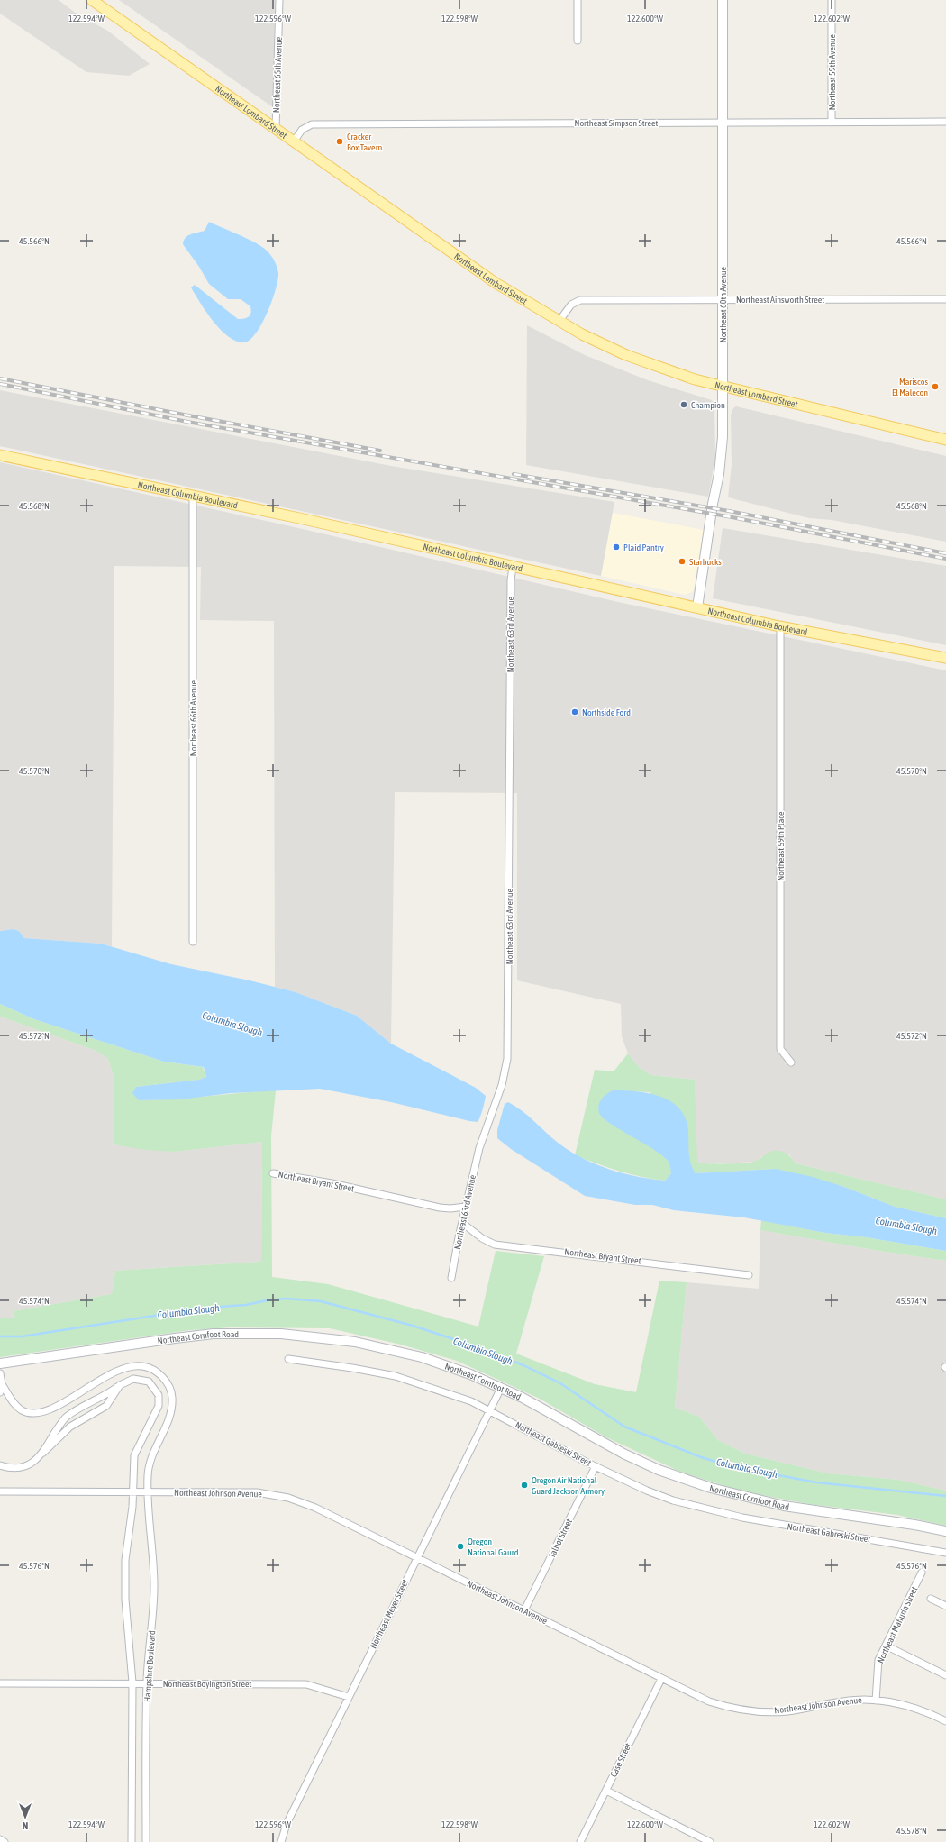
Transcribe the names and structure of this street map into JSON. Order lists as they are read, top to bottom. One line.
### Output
{"streets":{"main road":["Northeast Lombard Street","Northeast Columbia Boulevard"],"street":["Northeast 59th Avenue","Northeast 65th Avenue","Northeast Simpson Street","Northeast Ainsworth Street","Northeast 60th Avenue","Northeast 63rd Avenue","Northeast 66th Avenue","Northeast 59th Place","Northeast Bryant Street","Northeast Cornfoot Road","Northeast Gabreski Street","Northeast Johnson Avenue","Talbot Street","Northeast Meyer Street","Northeast Mahurin Street","Hampshire Boulevard","Northeast Boyington Street","Case Street"]},"crossings":[["Northeast 59th Avenue","Northeast Simpson Street"],["Northeast 65th Avenue","Northeast Lombard Street"],["Northeast Lombard Street","Northeast Simpson Street"],["Northeast Lombard Street","Northeast Ainsworth Street"],["Northeast Lombard Street","Northeast 60th Avenue"],["Northeast Simpson Street","Northeast 60th Avenue"],["Northeast Ainsworth Street","Northeast 60th Avenue"],["Northeast 60th Avenue","Northeast Columbia Boulevard"],["Northeast Columbia Boulevard","Northeast 63rd Avenue"],["Northeast Columbia Boulevard","Northeast 66th Avenue"],["Northeast Columbia Boulevard","Northeast 59th Place"],["Northeast 63rd Avenue","Northeast Bryant Street"],["Northeast Cornfoot Road","Northeast Meyer Street"],["Northeast Gabreski Street","Talbot Street"],["Northeast Gabreski Street","Northeast Meyer Street"],["Northeast Johnson Avenue","Talbot Street"],["Northeast Johnson Avenue","Northeast Meyer Street"],["Northeast Johnson Avenue","Northeast Mahurin Street"],["Northeast Johnson Avenue","Hampshire Boulevard"],["Northeast Johnson Avenue","Case Street"],["Northeast Meyer Street","Northeast Boyington Street"],["Hampshire Boulevard","Northeast Boyington Street"]],"water":["Columbia Slough"],"places":["Cracker Box Tavern","Mariscos El Malecon","Champion","Plaid Pantry","Starbucks","Northside Ford","Oregon Air National Guard Jackson Armory","Oregon National Gaurd"],"north":"bottom","coordinates":["122.594°W","122.596°W","122.598°W","122.600°W","122.602°W","45.566°N","45.568°N","45.570°N","45.572°N","45.574°N","45.576°N","45.578°N"]}
